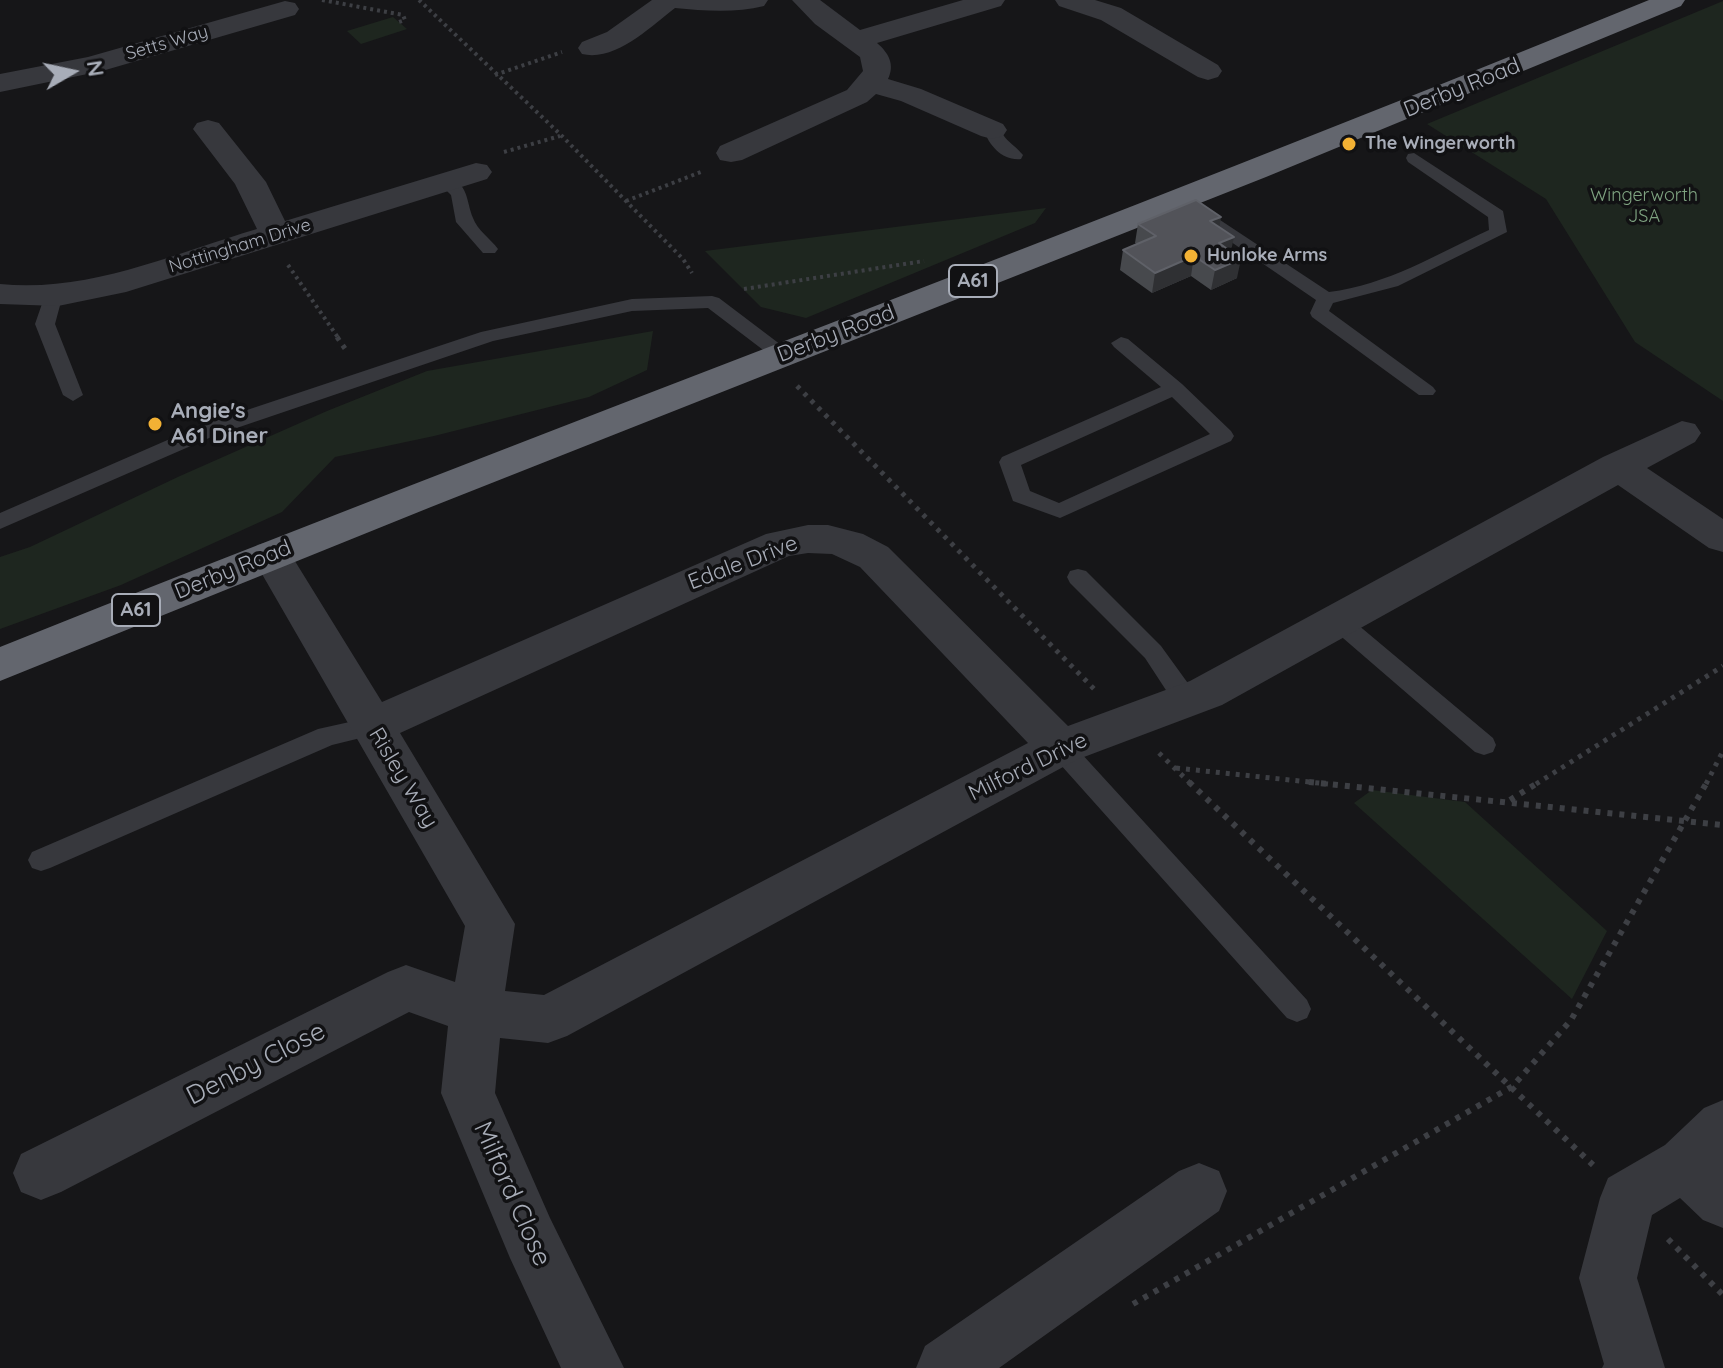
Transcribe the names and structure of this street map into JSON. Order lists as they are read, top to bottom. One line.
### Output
{"streets":{"highway":["Derby Road","A61"],"street":["Setts Way","Nottingham Drive","Edale Drive","Milford Drive","Risley Way","Denby Close","Milford Close"]},"crossings":[["Derby Road","Risley Way"],["Edale Drive","Milford Drive"],["Edale Drive","Risley Way"],["Milford Drive","Risley Way"],["Milford Drive","Denby Close"],["Milford Drive","Milford Close"],["Risley Way","Denby Close"],["Risley Way","Milford Close"],["Denby Close","Milford Close"]],"parks":["Wingerworth JSA"],"places":["The Wingerworth","Hunloke Arms","Angie's A61 Diner"],"north":"right"}
